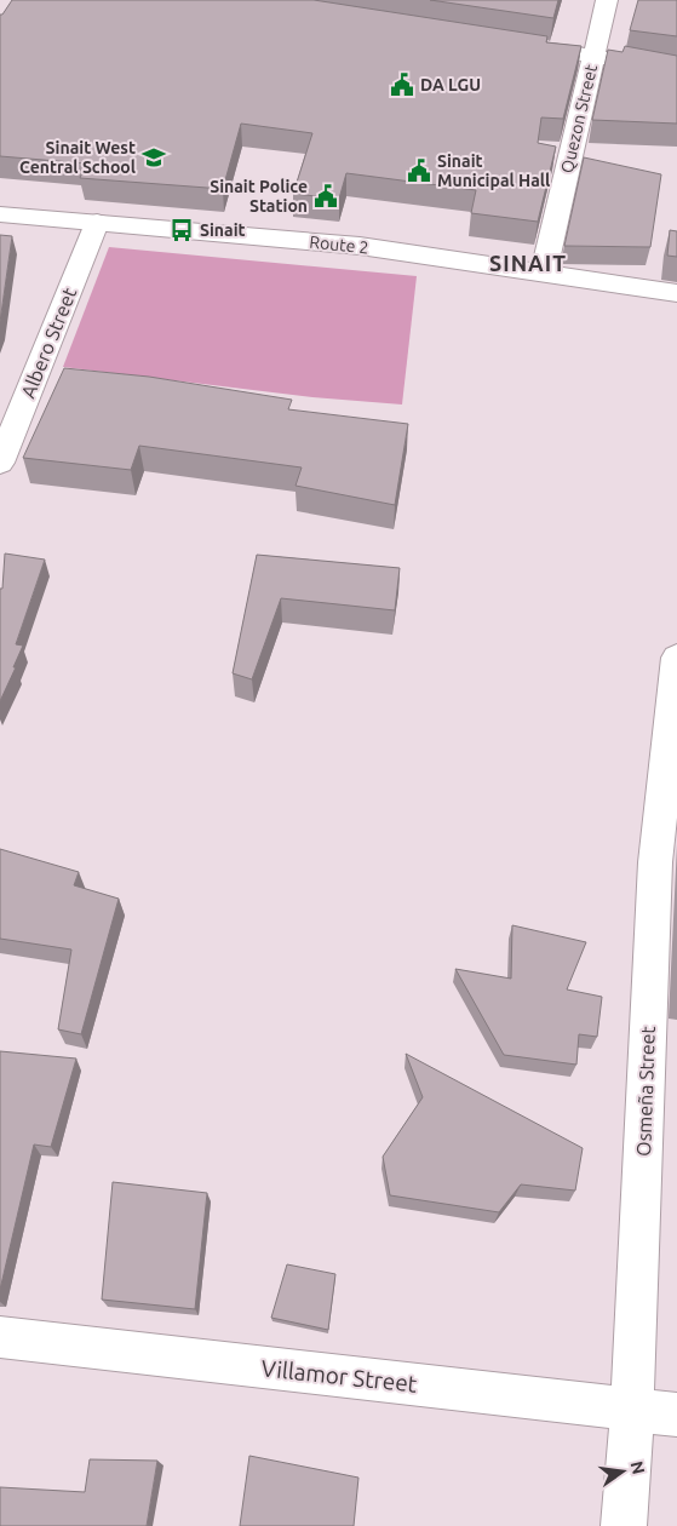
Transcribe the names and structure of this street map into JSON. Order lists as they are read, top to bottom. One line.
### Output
{"streets":{"main road":["Quezon Street","Route 2","Albero Street","Osmeña Street","Villamor Street"]},"crossings":[["Quezon Street","Route 2"],["Route 2","Albero Street"],["Osmeña Street","Villamor Street"]],"districts":["SINAIT"],"places":{"public building":["DA LGU","Sinait Municipal Hall","Sinait Police Station"],"school or university":["Sinait West Central School"],"bus stop":["Sinait"]},"north":"right"}
